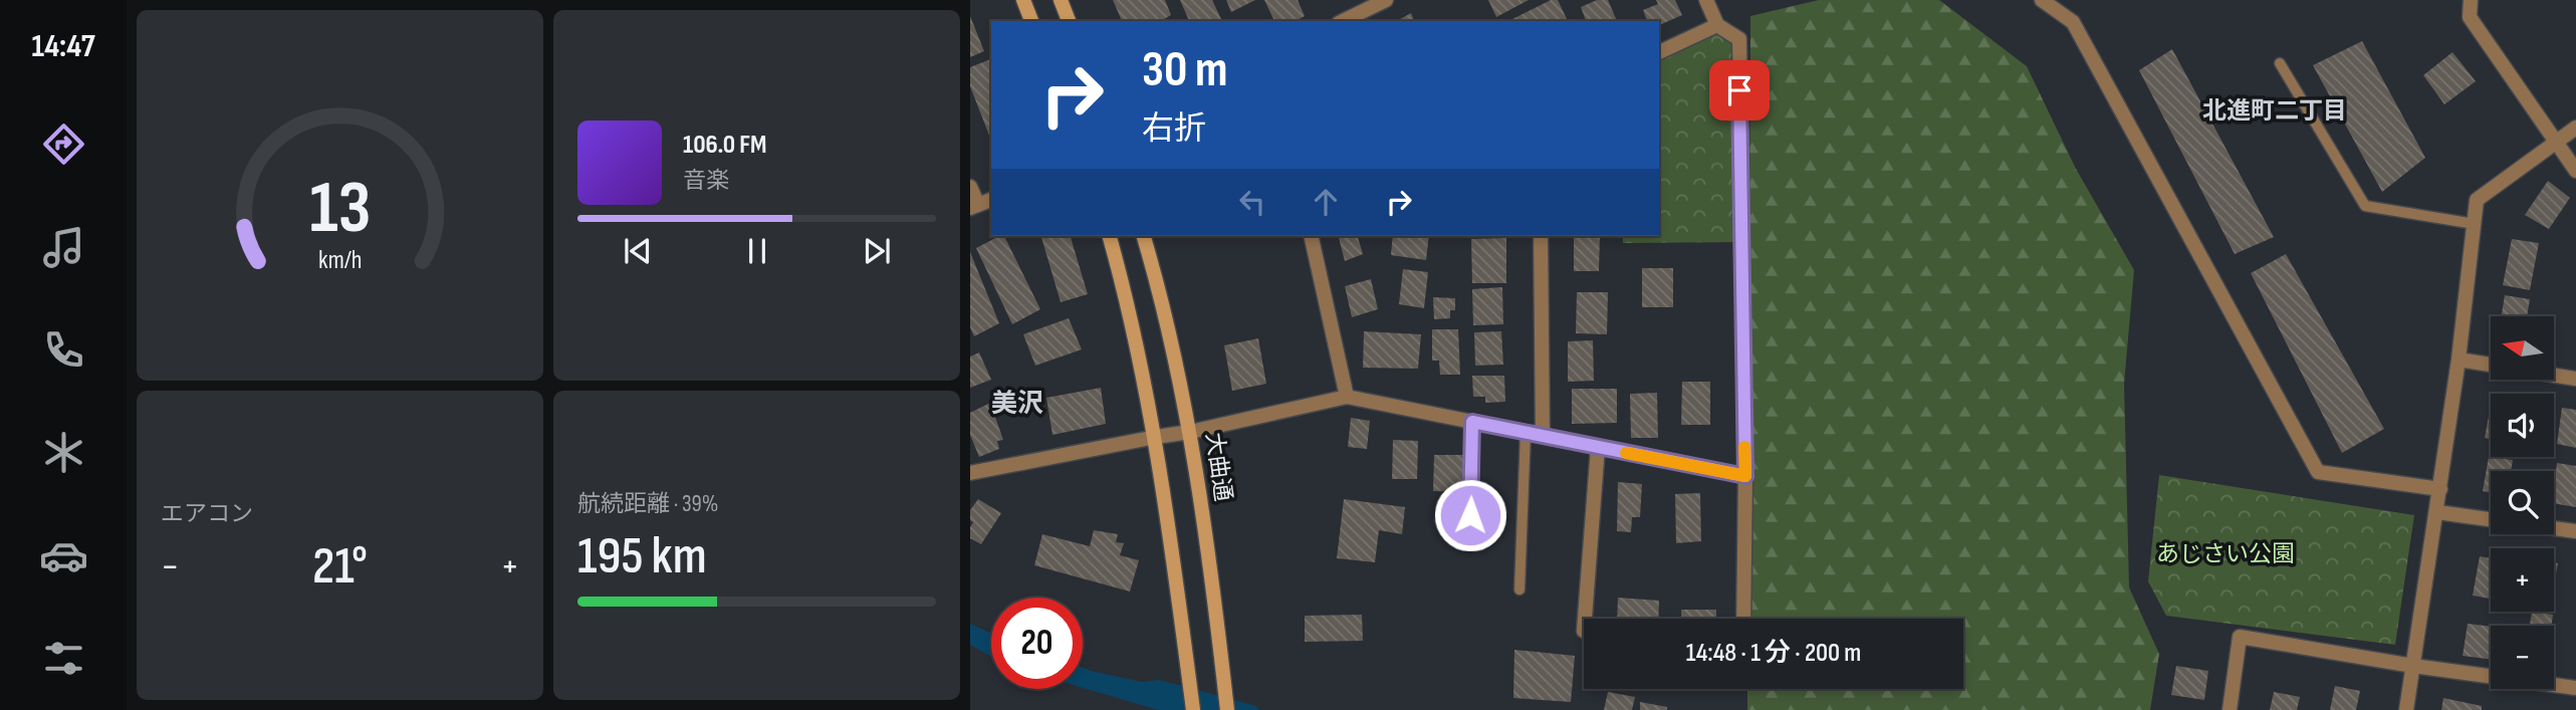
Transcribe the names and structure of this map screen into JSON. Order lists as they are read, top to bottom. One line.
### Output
{"streets":{"main road":["大曲通"]},"districts":["北進町二丁目","美沢"],"parks":["あじさい公園"],"north":"left","page":{"tabs":"14:47","turn":["30 m","右折"],"song":["106.0 FM","音楽"],"map_buttons":["+","−"],"tile":["エアコン",["航続距離 · 39%","195 km"]],"heat":["−","21°","+"],"limit":"20","trip":"14:48 · 1 分 · 200 m","gauge":["13","km/h"]}}
